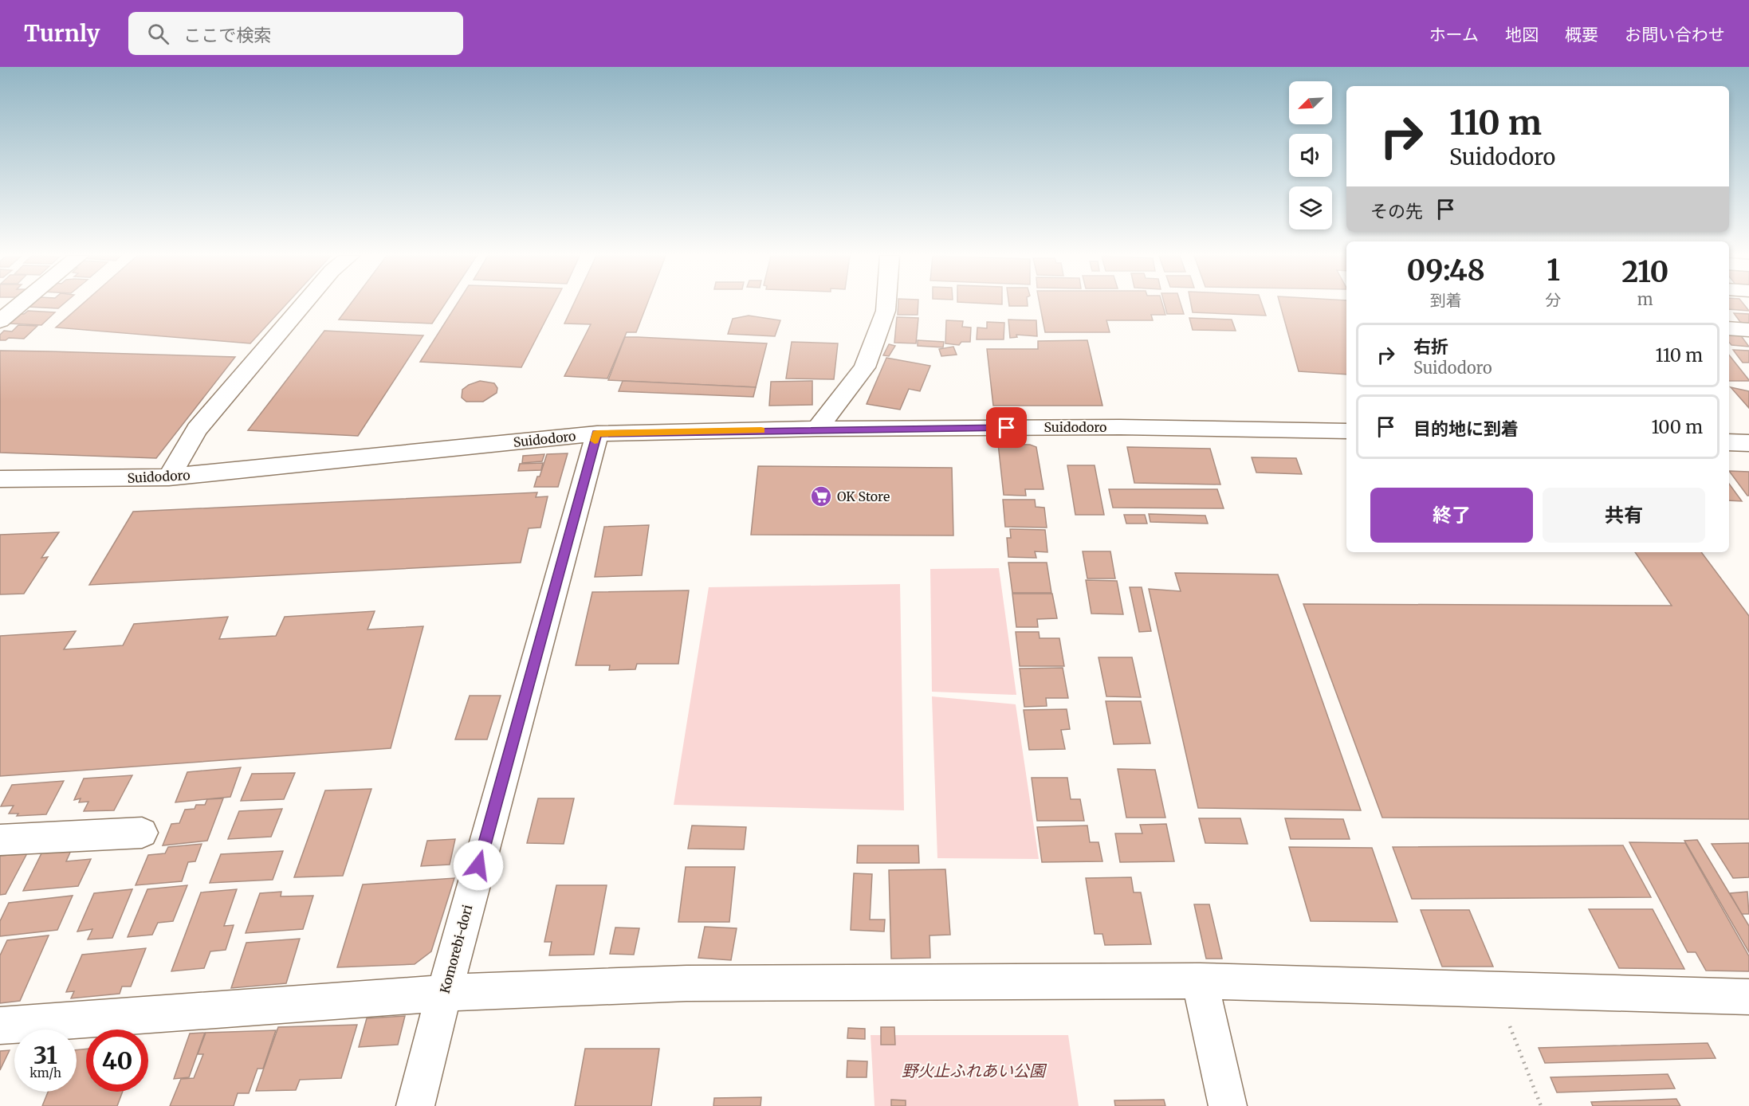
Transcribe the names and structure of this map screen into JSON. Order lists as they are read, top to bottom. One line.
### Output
{"streets":{"street":["Suidodoro","Komorebi-dori"]},"crossings":[["Suidodoro","Komorebi-dori"]],"parks":["野火止ふれあい公園"],"places":{"supermarket":["OK Store"]},"north":"bottom left","page":{"header":"Turnly","search":"ここで検索","nav":["ホーム","地図","概要","お問い合わせ"],"turn":["110 m","Suidodoro"],"then":"その先","eta":["09:48","到着","1","分","210","m"],"list":[{"name":"右折","note":"Suidodoro","value":"110 m"},{"name":"目的地に到着","value":"100 m"}],"buttons":["終了","共有"],"speed":"31 km/h","limit":"40"}}
